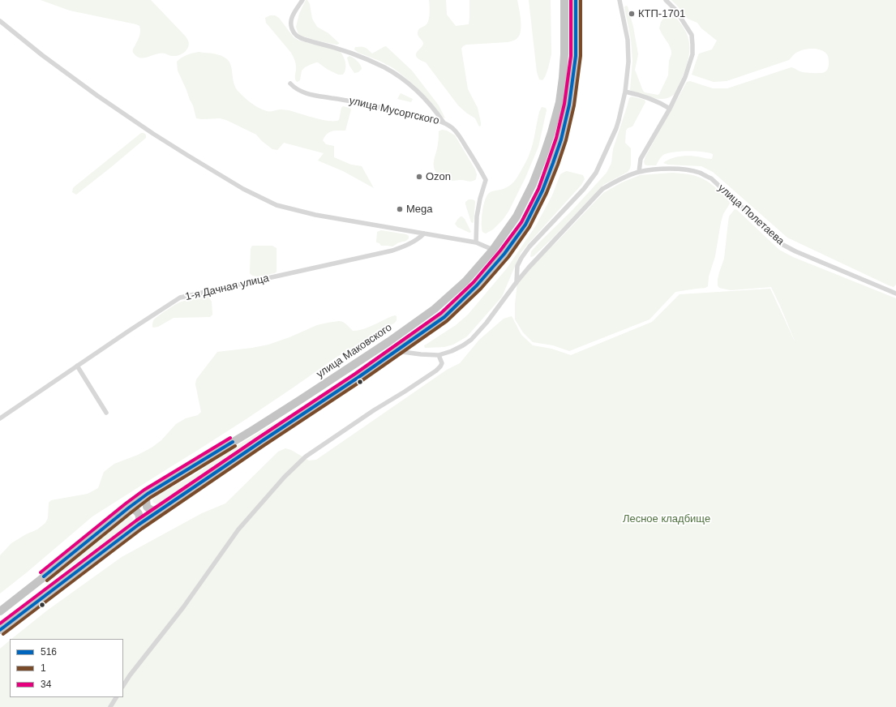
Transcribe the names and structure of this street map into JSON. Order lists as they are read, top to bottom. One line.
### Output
{"streets":{"highway":["улица Маковского"],"street":["улица Мусоргского","улица Полетаева","1-я Дачная улица"]},"parks":["Лесное кладбище"],"places":["КТП-1701","Ozon","Mega"],"lines":["transit line 516","transit line 1","transit line 34"],"legend":["516","1","34"]}
